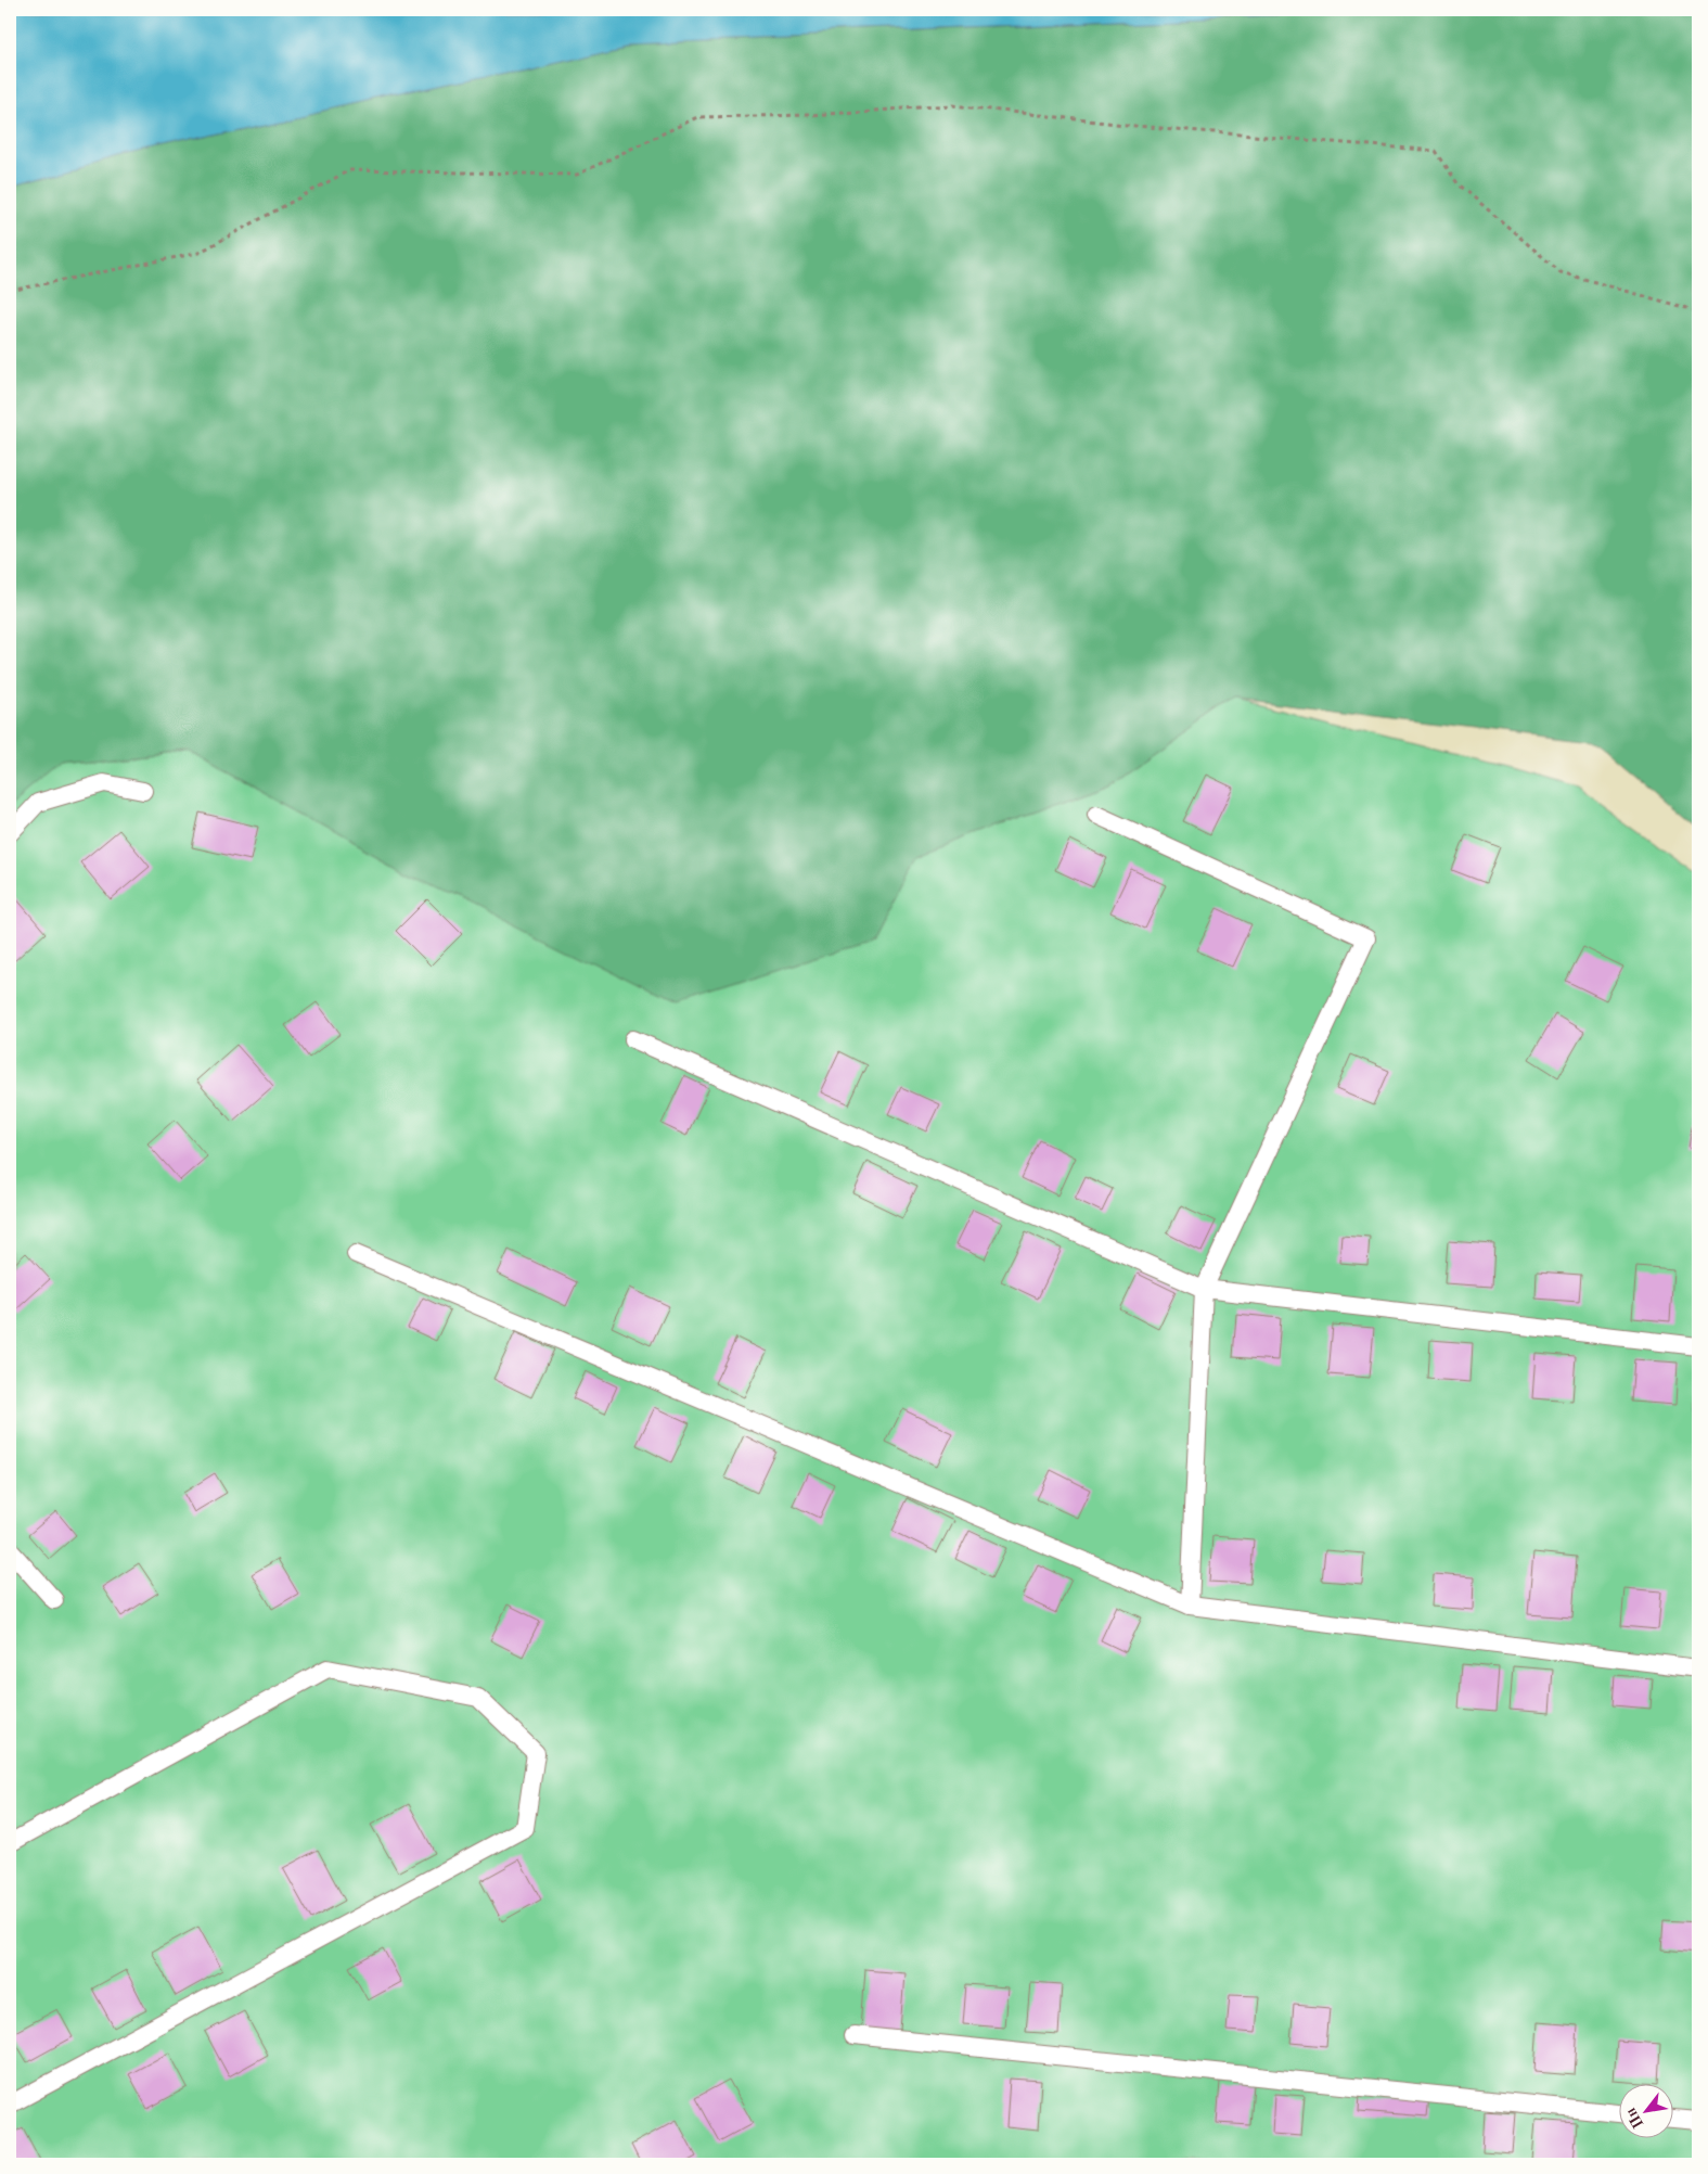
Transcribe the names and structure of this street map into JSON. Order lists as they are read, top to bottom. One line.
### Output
{"north":"bottom left"}
